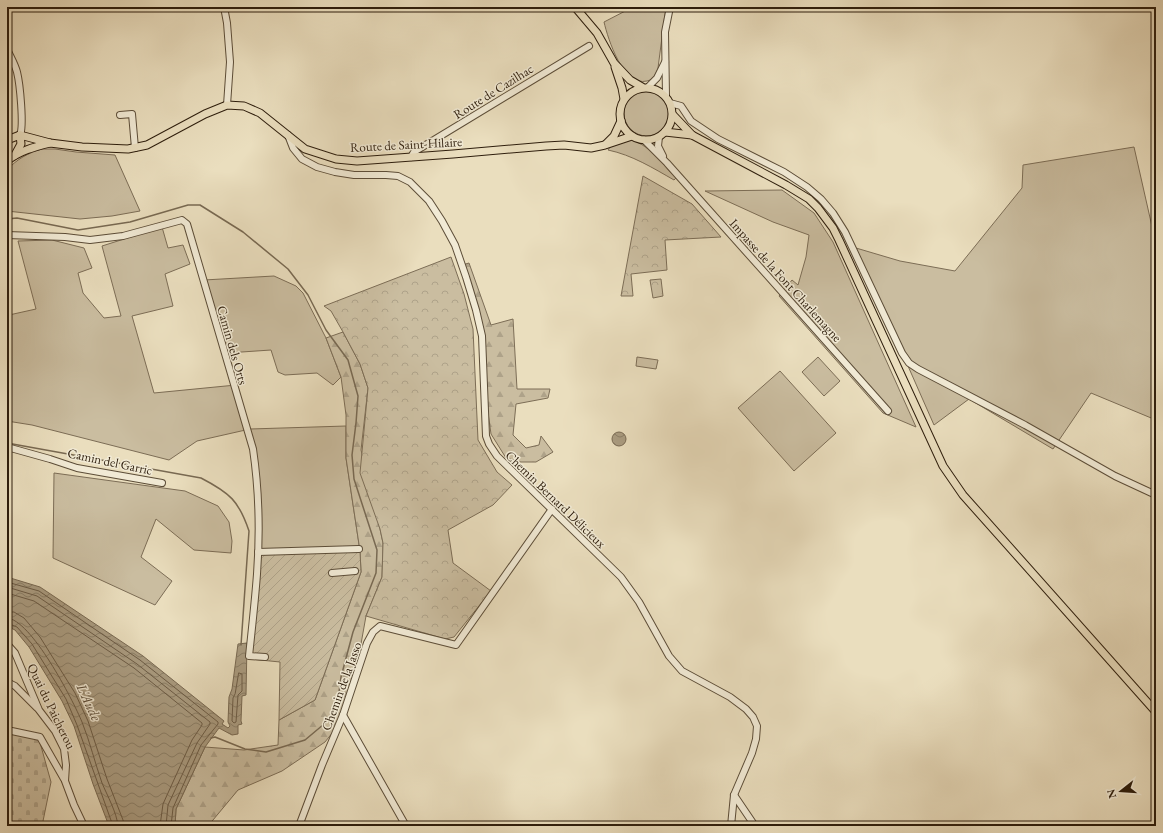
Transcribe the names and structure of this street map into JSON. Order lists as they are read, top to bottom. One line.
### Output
{"streets":{"main road":["Route de Saint-Hilaire"],"street":["Route de Cazilhac","Impasse de la Font Charlemagne","Camin dels Orts","Camin del Garric","Chemin Bernard Délicieux","Chemin de la Jasso","Quai du Paicherou"]},"crossings":[["Route de Cazilhac","Route de Saint-Hilaire"],["Route de Saint-Hilaire","Chemin Bernard Délicieux"],["Chemin Bernard Délicieux","Chemin de la Jasso"]],"water":["L'Aude"],"north":"left"}
